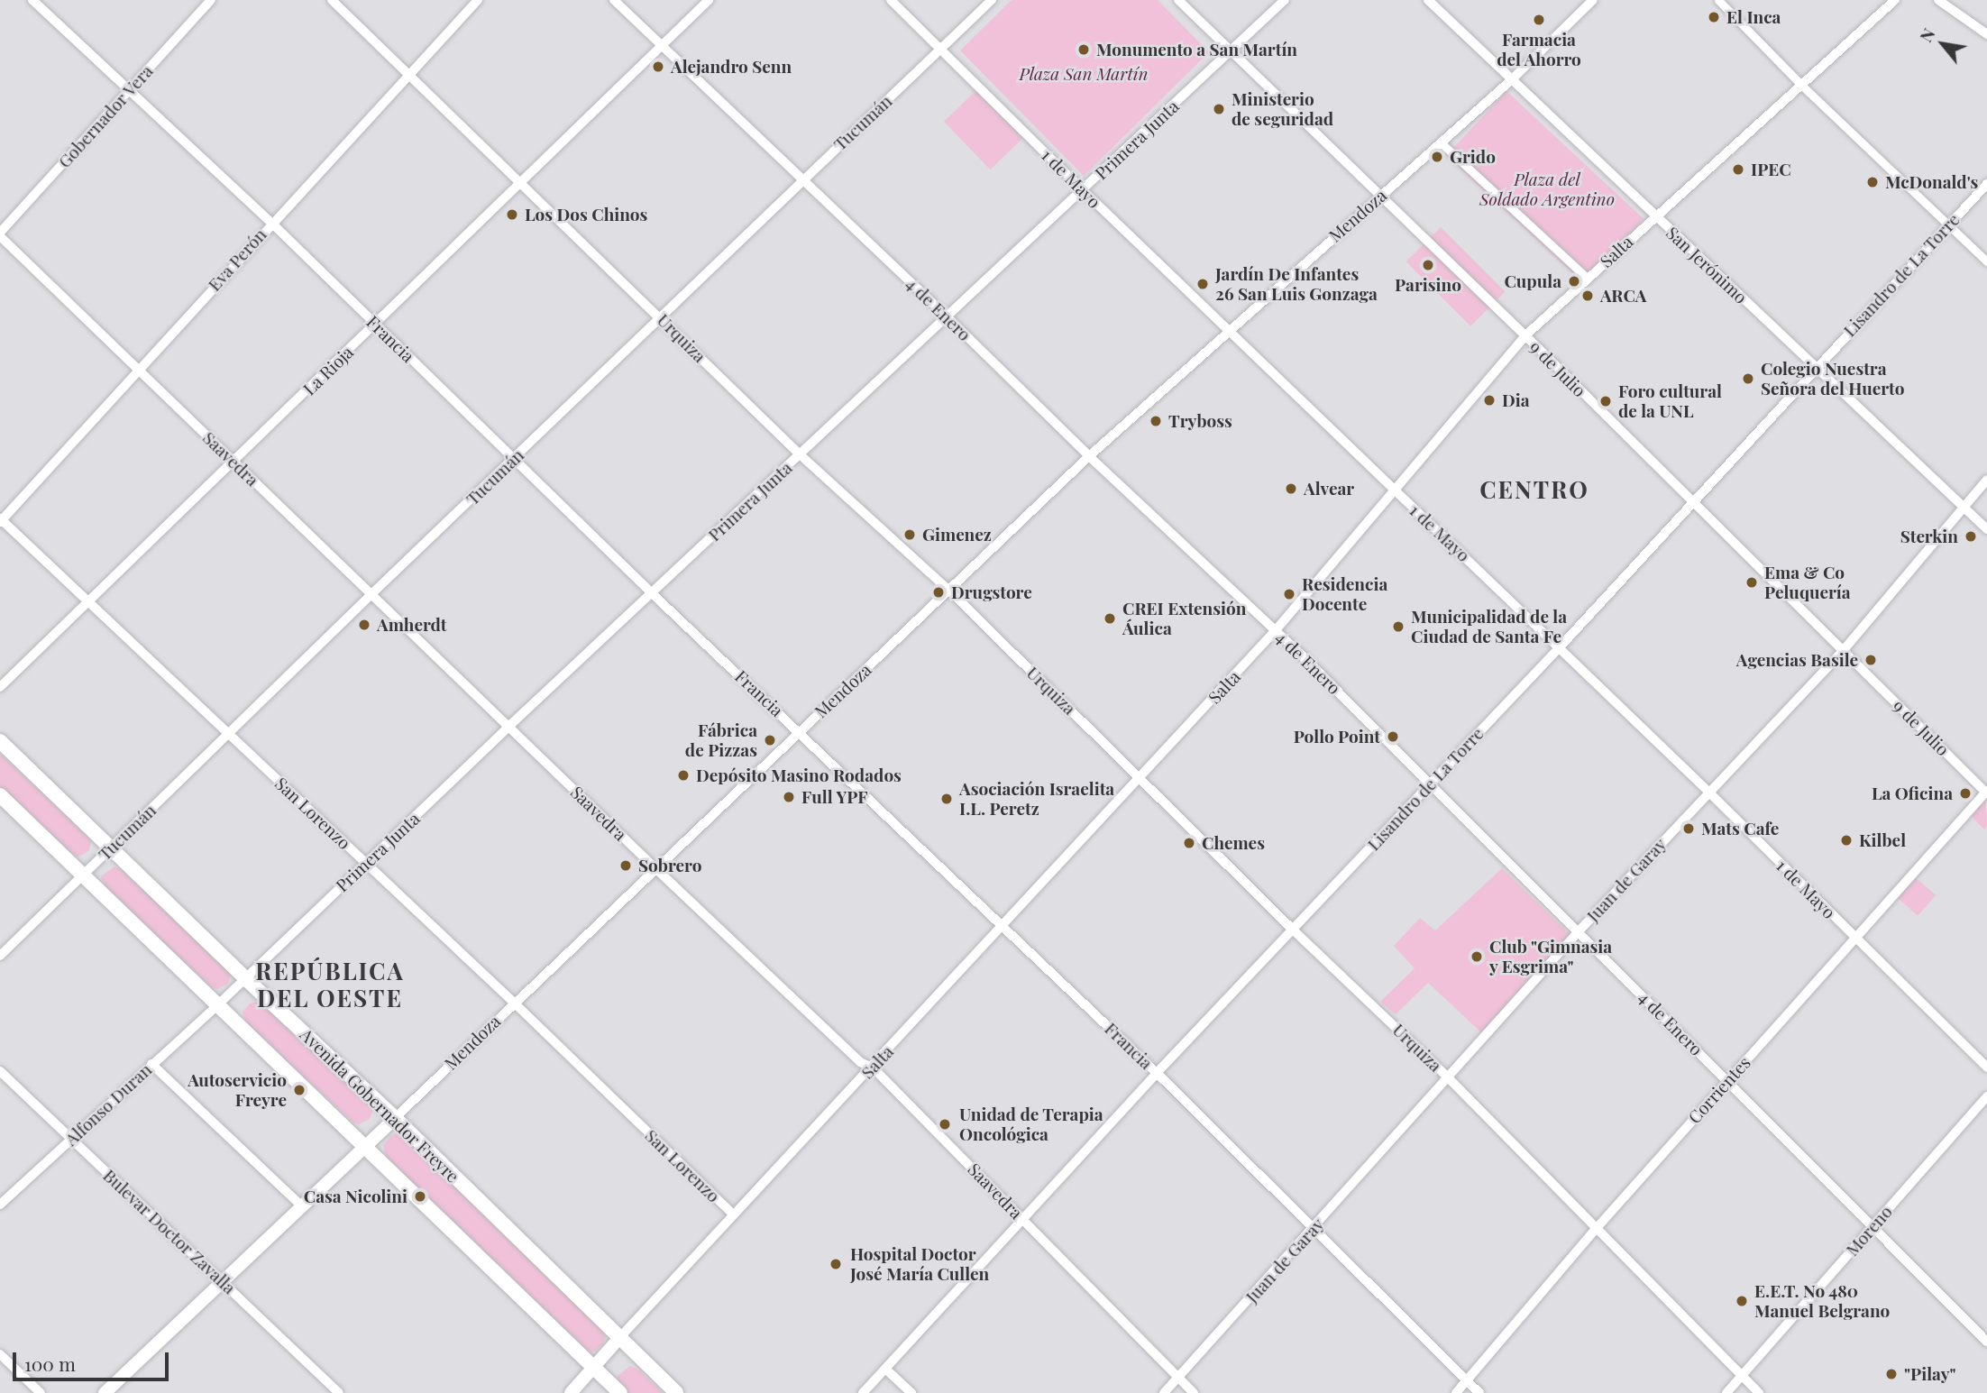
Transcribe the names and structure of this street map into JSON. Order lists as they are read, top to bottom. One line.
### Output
{"streets":{"main road":["Avenida Gobernador Freyre"],"street":["Gobernador Vera","Tucumán","Primera Junta","1 de Mayo","Mendoza","Salta","Eva Perón","San Jerónimo","Lisandro de La Torre","4 de Enero","Urquiza","Francia","9 de Julio","La Rioja","Saavedra","San Lorenzo","Juan de Garay","Corrientes","Alfonso Duran","Moreno","Bulevar Doctor Zavalla"]},"crossings":[["Gobernador Vera","Francia"],["Gobernador Vera","Saavedra"],["Tucumán","1 de Mayo"],["Tucumán","4 de Enero"],["Tucumán","Urquiza"],["Tucumán","Francia"],["Tucumán","Saavedra"],["Tucumán","San Lorenzo"],["Tucumán","Avenida Gobernador Freyre"],["Primera Junta","1 de Mayo"],["Primera Junta","4 de Enero"],["Primera Junta","Urquiza"],["Primera Junta","Francia"],["Primera Junta","9 de Julio"],["Primera Junta","Saavedra"],["Primera Junta","San Lorenzo"],["Primera Junta","Alfonso Duran"],["Primera Junta","Avenida Gobernador Freyre"],["1 de Mayo","Mendoza"],["1 de Mayo","Salta"],["1 de Mayo","Lisandro de La Torre"],["1 de Mayo","Juan de Garay"],["1 de Mayo","Corrientes"],["Mendoza","San Jerónimo"],["Mendoza","4 de Enero"],["Mendoza","Urquiza"],["Mendoza","Francia"],["Mendoza","9 de Julio"],["Mendoza","Saavedra"],["Mendoza","San Lorenzo"],["Mendoza","Avenida Gobernador Freyre"],["Mendoza","Bulevar Doctor Zavalla"],["Salta","San Jerónimo"],["Salta","4 de Enero"],["Salta","Urquiza"],["Salta","Francia"],["Salta","9 de Julio"],["Salta","Saavedra"],["Salta","San Lorenzo"],["Salta","Avenida Gobernador Freyre"],["Eva Perón","Urquiza"],["Eva Perón","Francia"],["Eva Perón","Saavedra"],["Eva Perón","San Lorenzo"],["San Jerónimo","Lisandro de La Torre"],["San Jerónimo","Juan de Garay"],["Lisandro de La Torre","4 de Enero"],["Lisandro de La Torre","Urquiza"],["Lisandro de La Torre","Francia"],["Lisandro de La Torre","9 de Julio"],["Lisandro de La Torre","Saavedra"],["4 de Enero","La Rioja"],["4 de Enero","Juan de Garay"],["4 de Enero","Corrientes"],["4 de Enero","Moreno"],["Urquiza","La Rioja"],["Urquiza","Juan de Garay"],["Urquiza","Corrientes"],["Urquiza","Moreno"],["Francia","La Rioja"],["Francia","Juan de Garay"],["Francia","Corrientes"],["9 de Julio","Juan de Garay"],["9 de Julio","Corrientes"],["La Rioja","Saavedra"],["La Rioja","San Lorenzo"],["Saavedra","Juan de Garay"],["Alfonso Duran","Bulevar Doctor Zavalla"]],"districts":["CENTRO","REPÚBLICA DEL OESTE"],"parks":["Plaza San Martín","Plaza del Soldado Argentino"],"places":["El Inca","Farmacia del Ahorro","Monumento a San Martín","Alejandro Senn","Ministerio de seguridad","Grido","IPEC","McDonald's","Los Dos Chinos","Parisino","Cupula","Jardín De Infantes 26 San Luis Gonzaga","ARCA","Colegio Nuestra Señora del Huerto","Dia","Foro cultural de la UNL","Tryboss","Alvear","Gimenez","Sterkin","Ema & Co Peluquería","Drugstore","Residencia Docente","CREI Extensión Áulica","Amherdt","Municipalidad de la Ciudad de Santa Fe","Agencias Basile","Pollo Point","Fábrica de Pizzas","Depósito Masino Rodados","La Oficina","Full YPF","Asociación Israelita I.L. Peretz","Mats Cafe","Kilbel","Chemes","Sobrero","Club \"Gimnasia y Esgrima\"","Autoservicio Freyre","Unidad de Terapia Oncológica","Casa Nicolini","Hospital Doctor José María Cullen","E.E.T. No 480 Manuel Belgrano","\"Pilay\""],"scale_bar":"100 m","north":"top left"}
